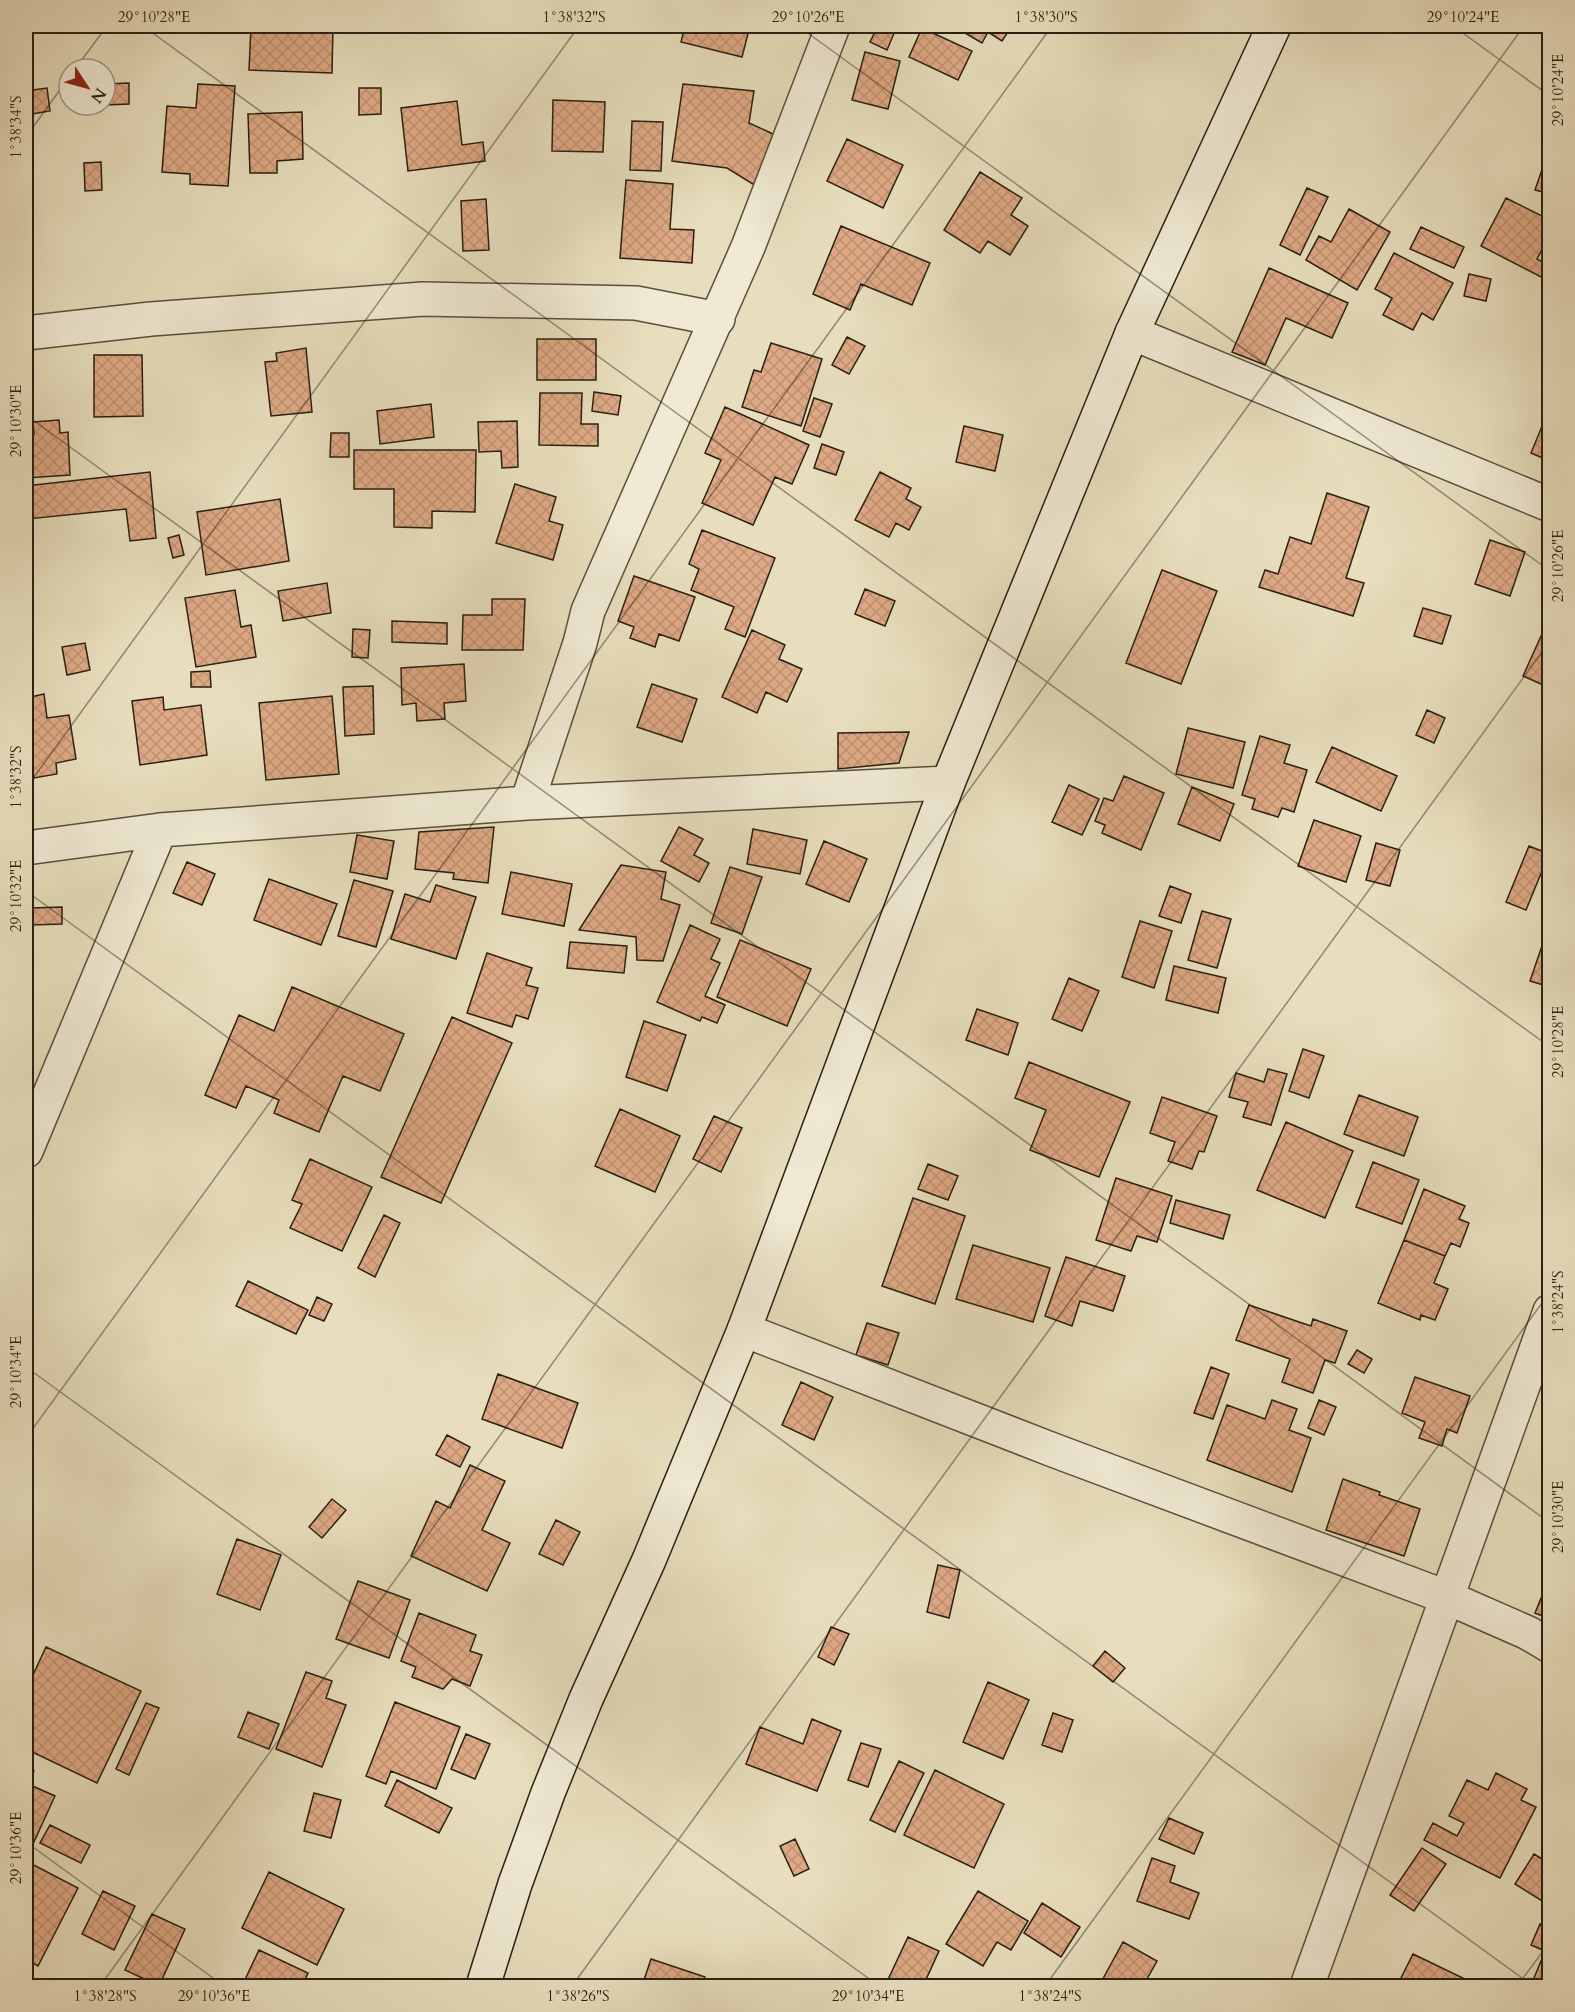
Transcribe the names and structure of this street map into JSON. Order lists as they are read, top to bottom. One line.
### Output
{"north":"bottom right","coordinates":["29°10'28\"E","1°38'32\"S","29°10'26\"E","1°38'30\"S","29°10'24\"E","1°38'34\"S","29°10'30\"E","29°10'32\"E","1°38'24\"S","29°10'34\"E","29°10'36\"E","1°38'28\"S","1°38'26\"S"]}
